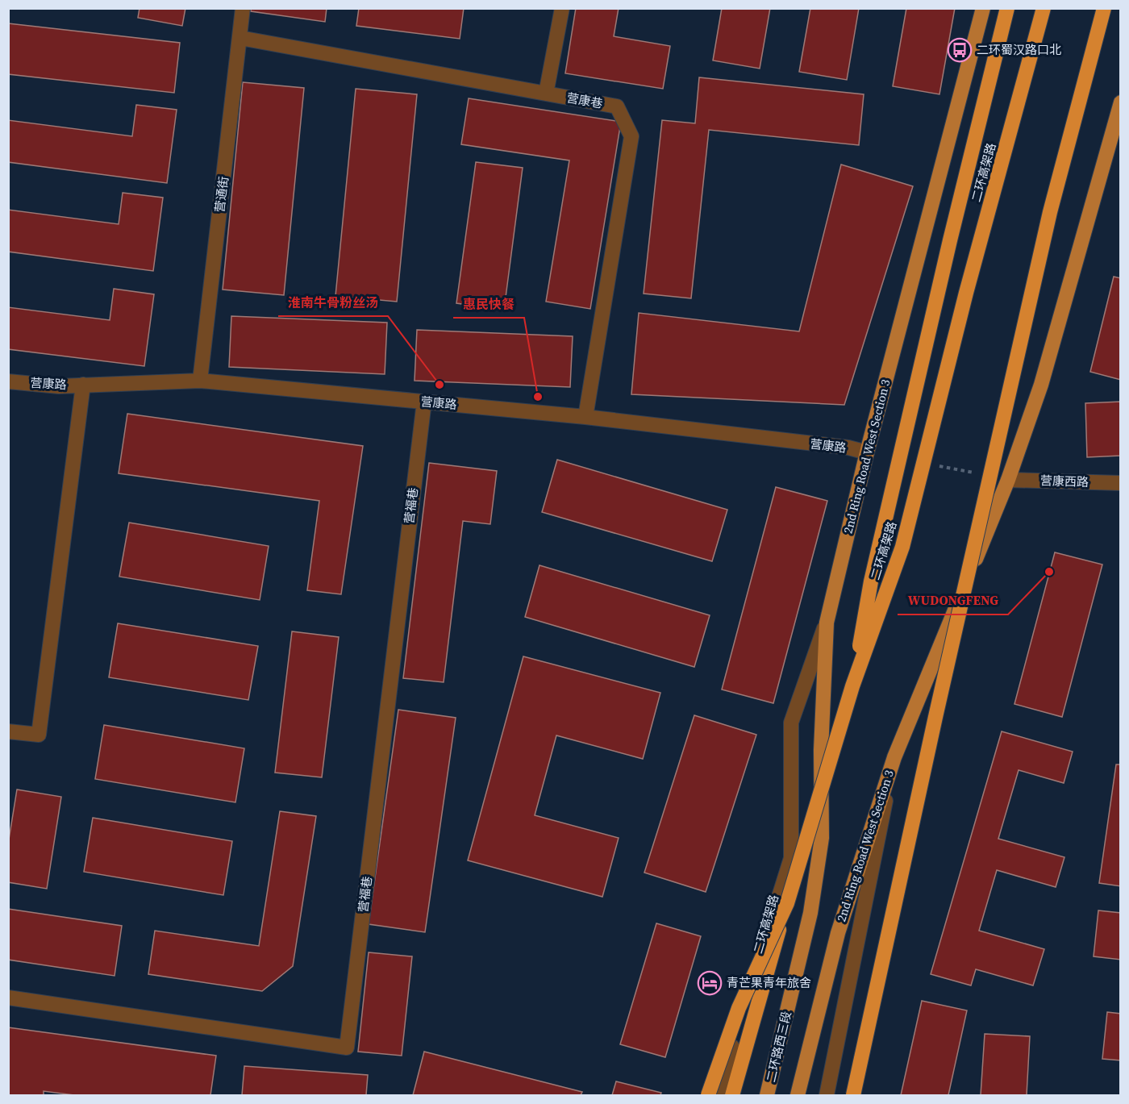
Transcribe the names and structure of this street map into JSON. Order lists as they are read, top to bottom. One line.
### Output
{"streets":{"highway":["二环高架路"],"main road":["2nd Ring Road West Section 3","二环路西三段"],"street":["营康巷","营通街","营康路","营康西路","营福巷"]},"crossings":[["营康巷","营通街"],["营康巷","营康路"],["营通街","营康路"],["营康路","2nd Ring Road West Section 3"],["营康路","营福巷"],["2nd Ring Road West Section 3","营康西路"],["2nd Ring Road West Section 3","二环路西三段"]],"places":{"bus stop":["二环蜀汉路口北"],"other":["淮南牛骨粉丝汤","惠民快餐","WUDONGFENG"],"hotel":["青芒果青年旅舍"]}}
